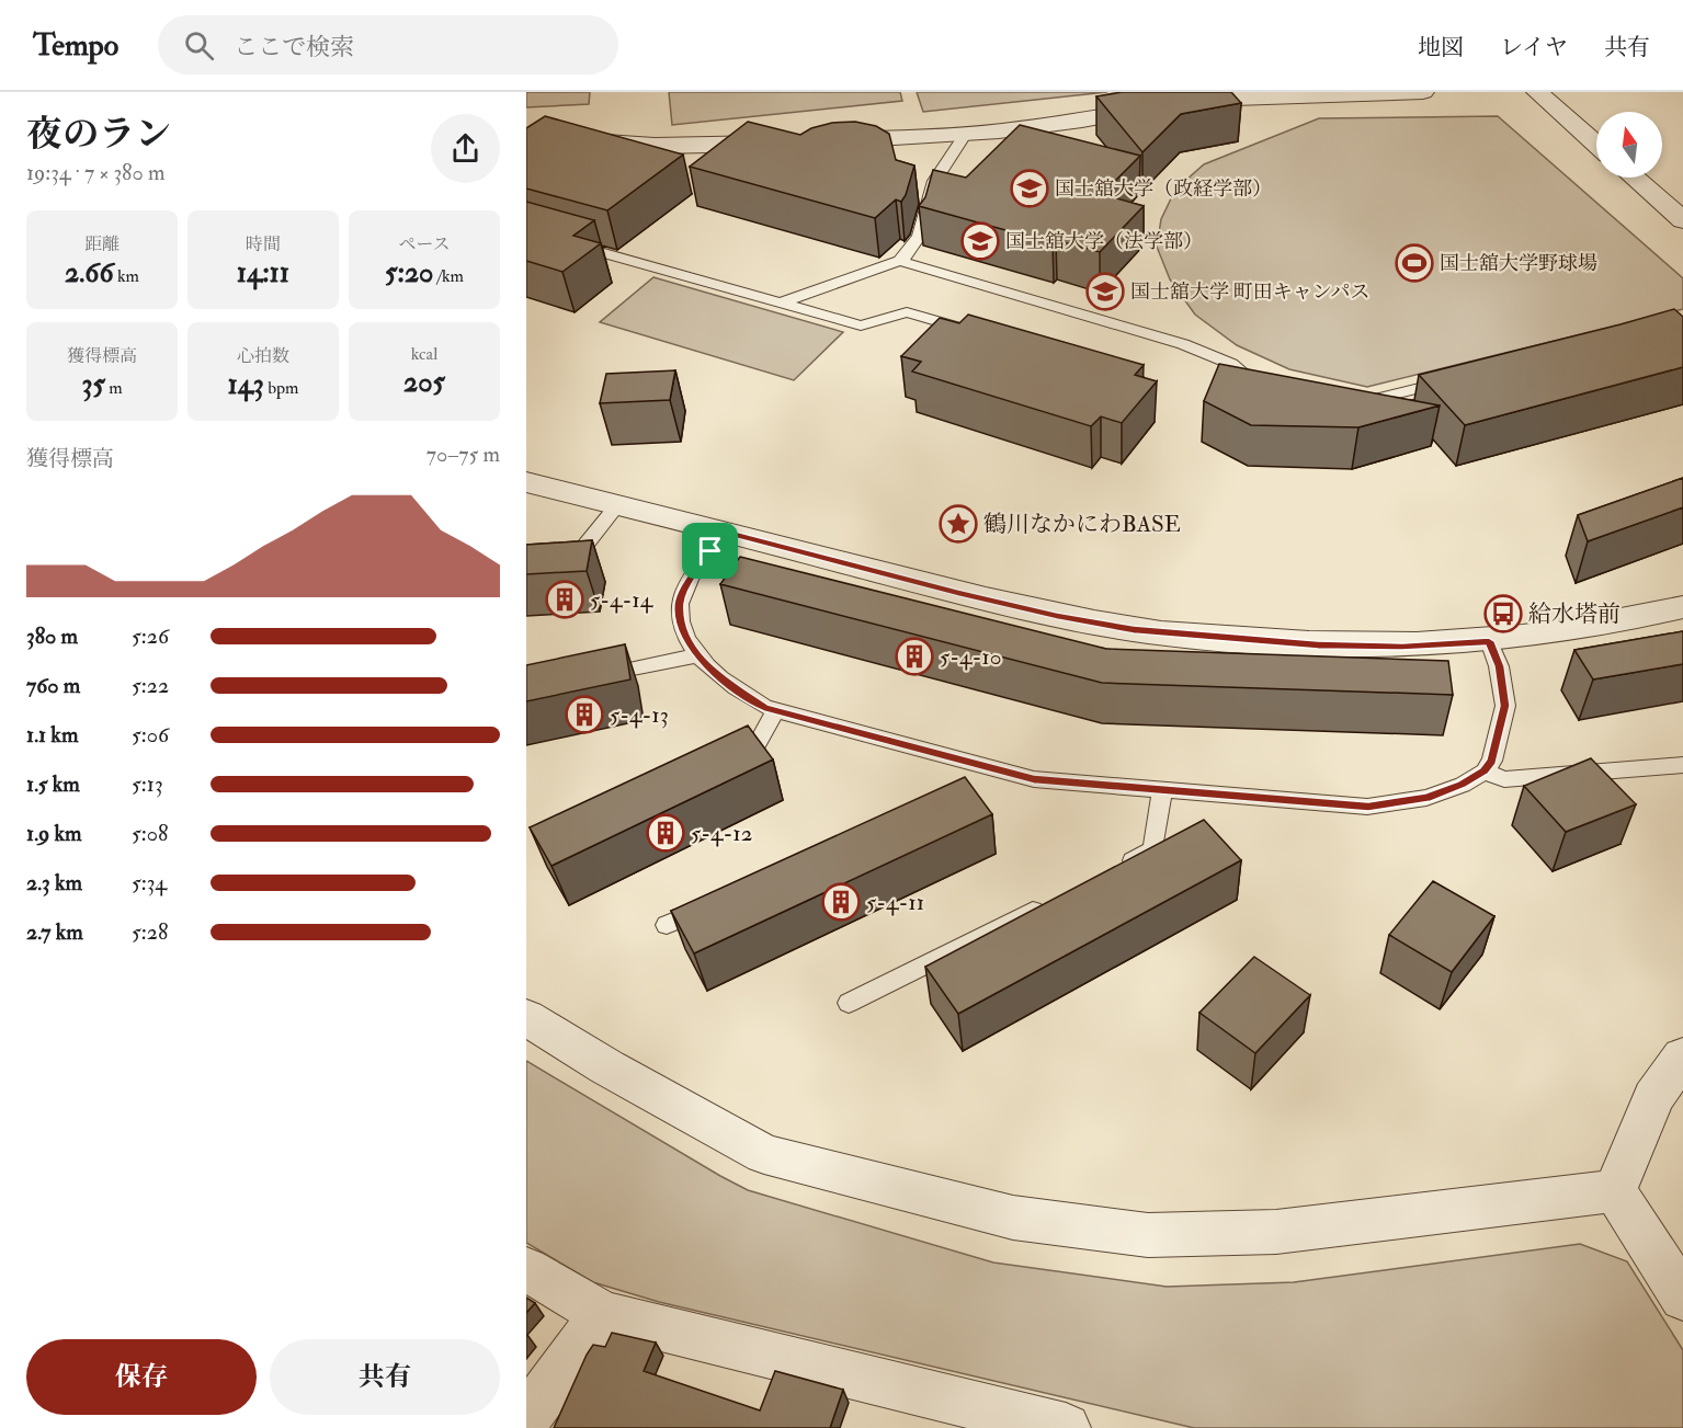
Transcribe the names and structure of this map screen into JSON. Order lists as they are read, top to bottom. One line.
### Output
{"places":{"school or university":["国士舘大学（政経学部）","国士舘大学（法学部）","国士舘大学 町田キャンパス"],"sports":["国士舘大学野球場"],"place":["鶴川なかにわBASE"],"building":["5-4-14","5-4-10","5-4-13","5-4-12","5-4-11"],"bus stop":["給水塔前"]},"north":"top","page":{"header":"Tempo","search":"ここで検索","nav":["地図","レイヤ","共有"],"heading":["夜のラン","19:34 · 7 × 380 m"],"stats":[["距離","2.66 km"],["時間","14:11"],["ペース","5:20 /km"],["獲得標高","35 m"],["心拍数","143 bpm"],["kcal","205"]],"chart":["獲得標高","70–75 m"],"list":[{"name":"380 m","note":"5:26"},{"name":"760 m","note":"5:22"},{"name":"1.1 km","note":"5:06"},{"name":"1.5 km","note":"5:13"},{"name":"1.9 km","note":"5:08"},{"name":"2.3 km","note":"5:34"},{"name":"2.7 km","note":"5:28"}],"buttons":["保存","共有"]}}
